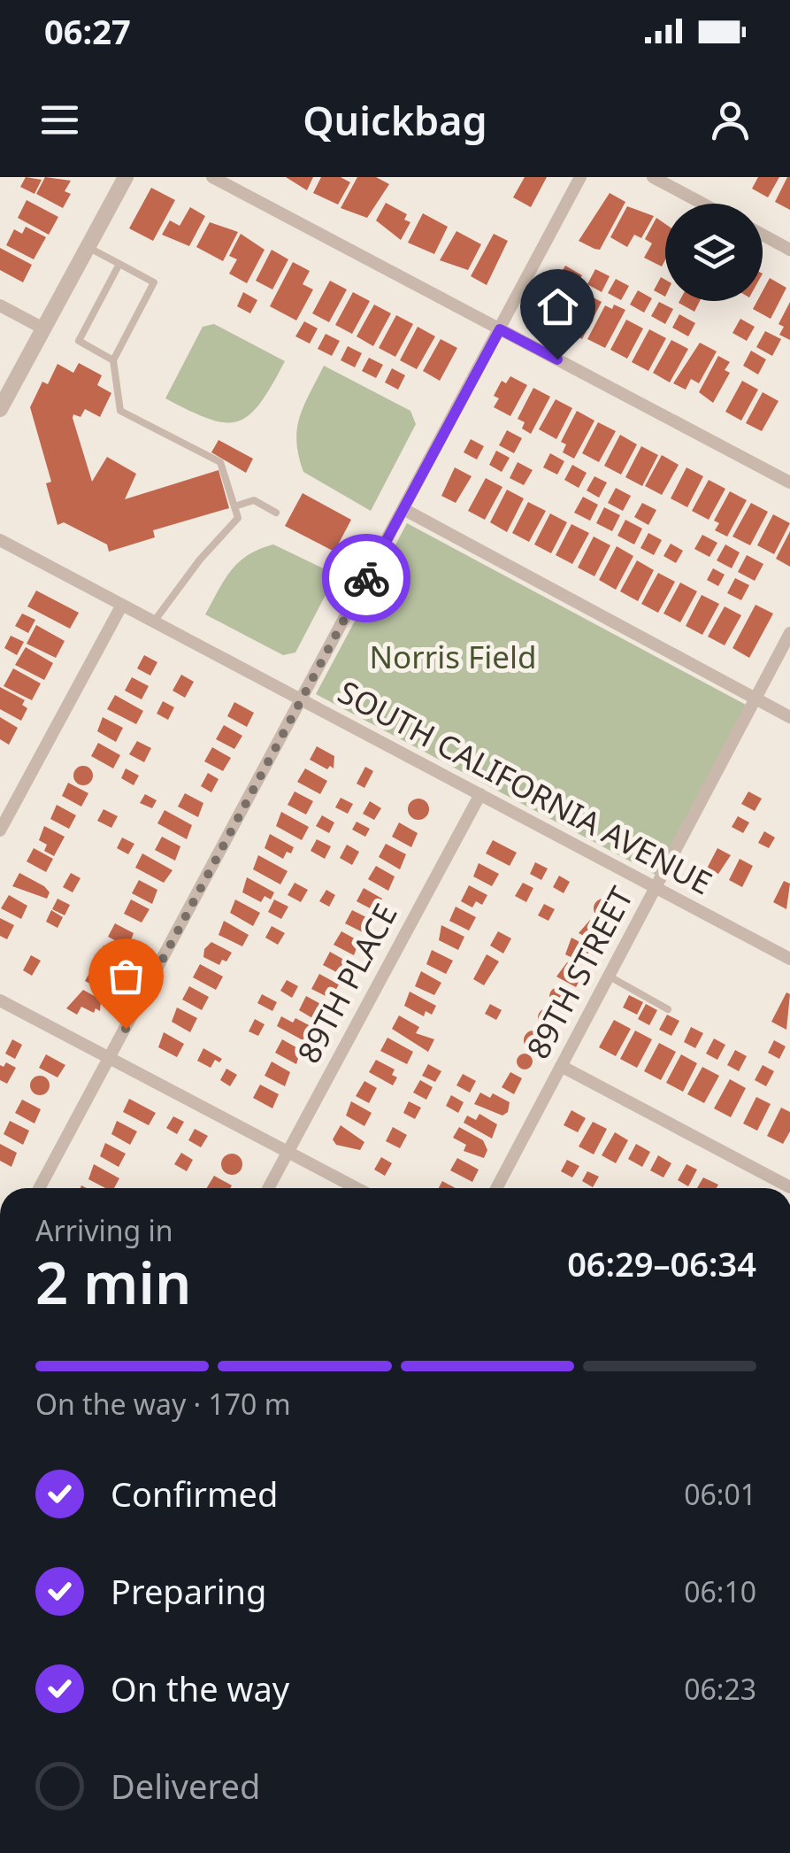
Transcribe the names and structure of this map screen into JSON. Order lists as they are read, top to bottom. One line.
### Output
{"streets":{"street":["SOUTH CALIFORNIA AVENUE","89TH STREET","89TH PLACE"]},"crossings":[["SOUTH CALIFORNIA AVENUE","89TH STREET"],["SOUTH CALIFORNIA AVENUE","89TH PLACE"]],"parks":["Norris Field"],"page":{"status":"06:27","header":"Quickbag","heading":["2 min","Arriving in","06:29–06:34"],"bar":"On the way · 170 m","list":[["Confirmed","06:01"],["Preparing","06:10"],["On the way","06:23"],"Delivered"]}}
